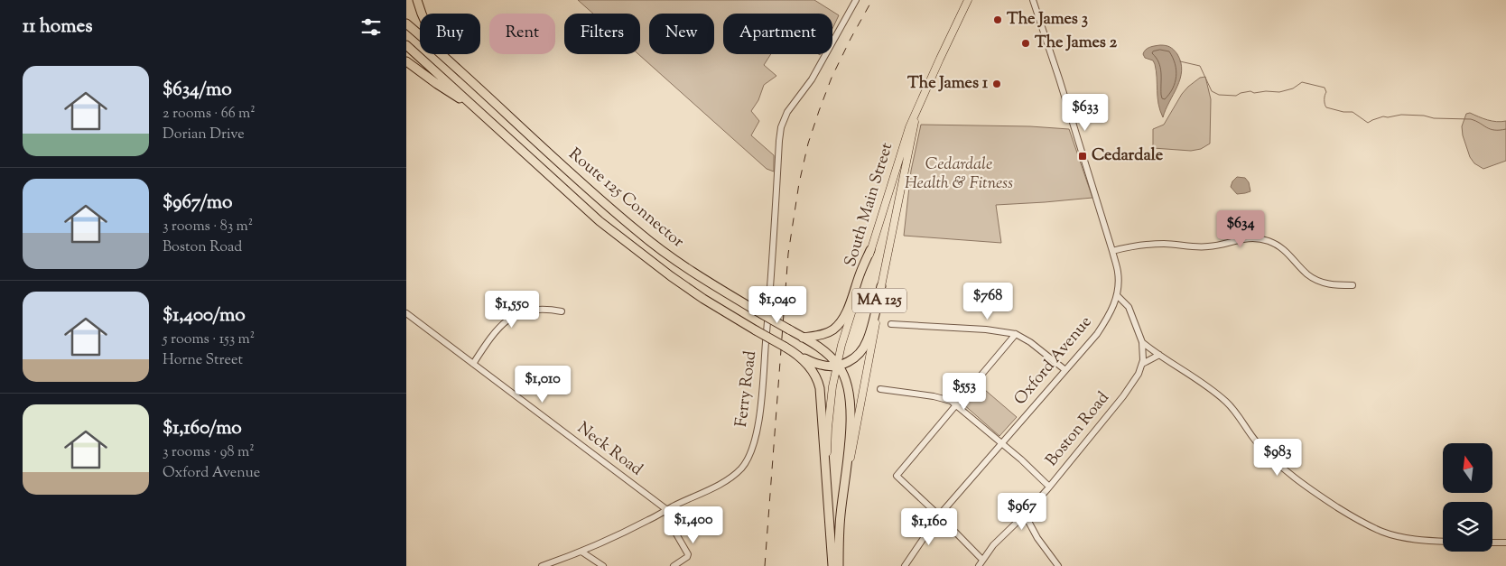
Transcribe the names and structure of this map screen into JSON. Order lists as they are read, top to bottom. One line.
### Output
{"streets":{"highway":["Route 125 Connector","South Main Street","MA 125"],"street":["Oxford Avenue","Ferry Road","Boston Road","Neck Road"]},"crossings":[["Route 125 Connector","South Main Street"],["Oxford Avenue","Boston Road"],["Ferry Road","Neck Road"]],"parks":["Cedardale Health & Fitness"],"places":{"other":["The James 3","The James 2","The James 1"],"transit":["Cedardale"]},"north":"top","page":{"heading":"11 homes","chip":["Buy","Rent","Filters","New","Apartment"],"list":[{"name":"$634/mo","note":"2 rooms · 66 m² · Dorian Drive"},{"name":"$967/mo","note":"3 rooms · 83 m² · Boston Road"},{"name":"$1,400/mo","note":"5 rooms · 153 m² · Horne Street"},{"name":"$1,160/mo","note":"3 rooms · 98 m² · Oxford Avenue"}],"price":["$633","$634","$768","$1,040","$1,550","$1,010","$553","$983","$967","$1,400","$1,160"]}}
